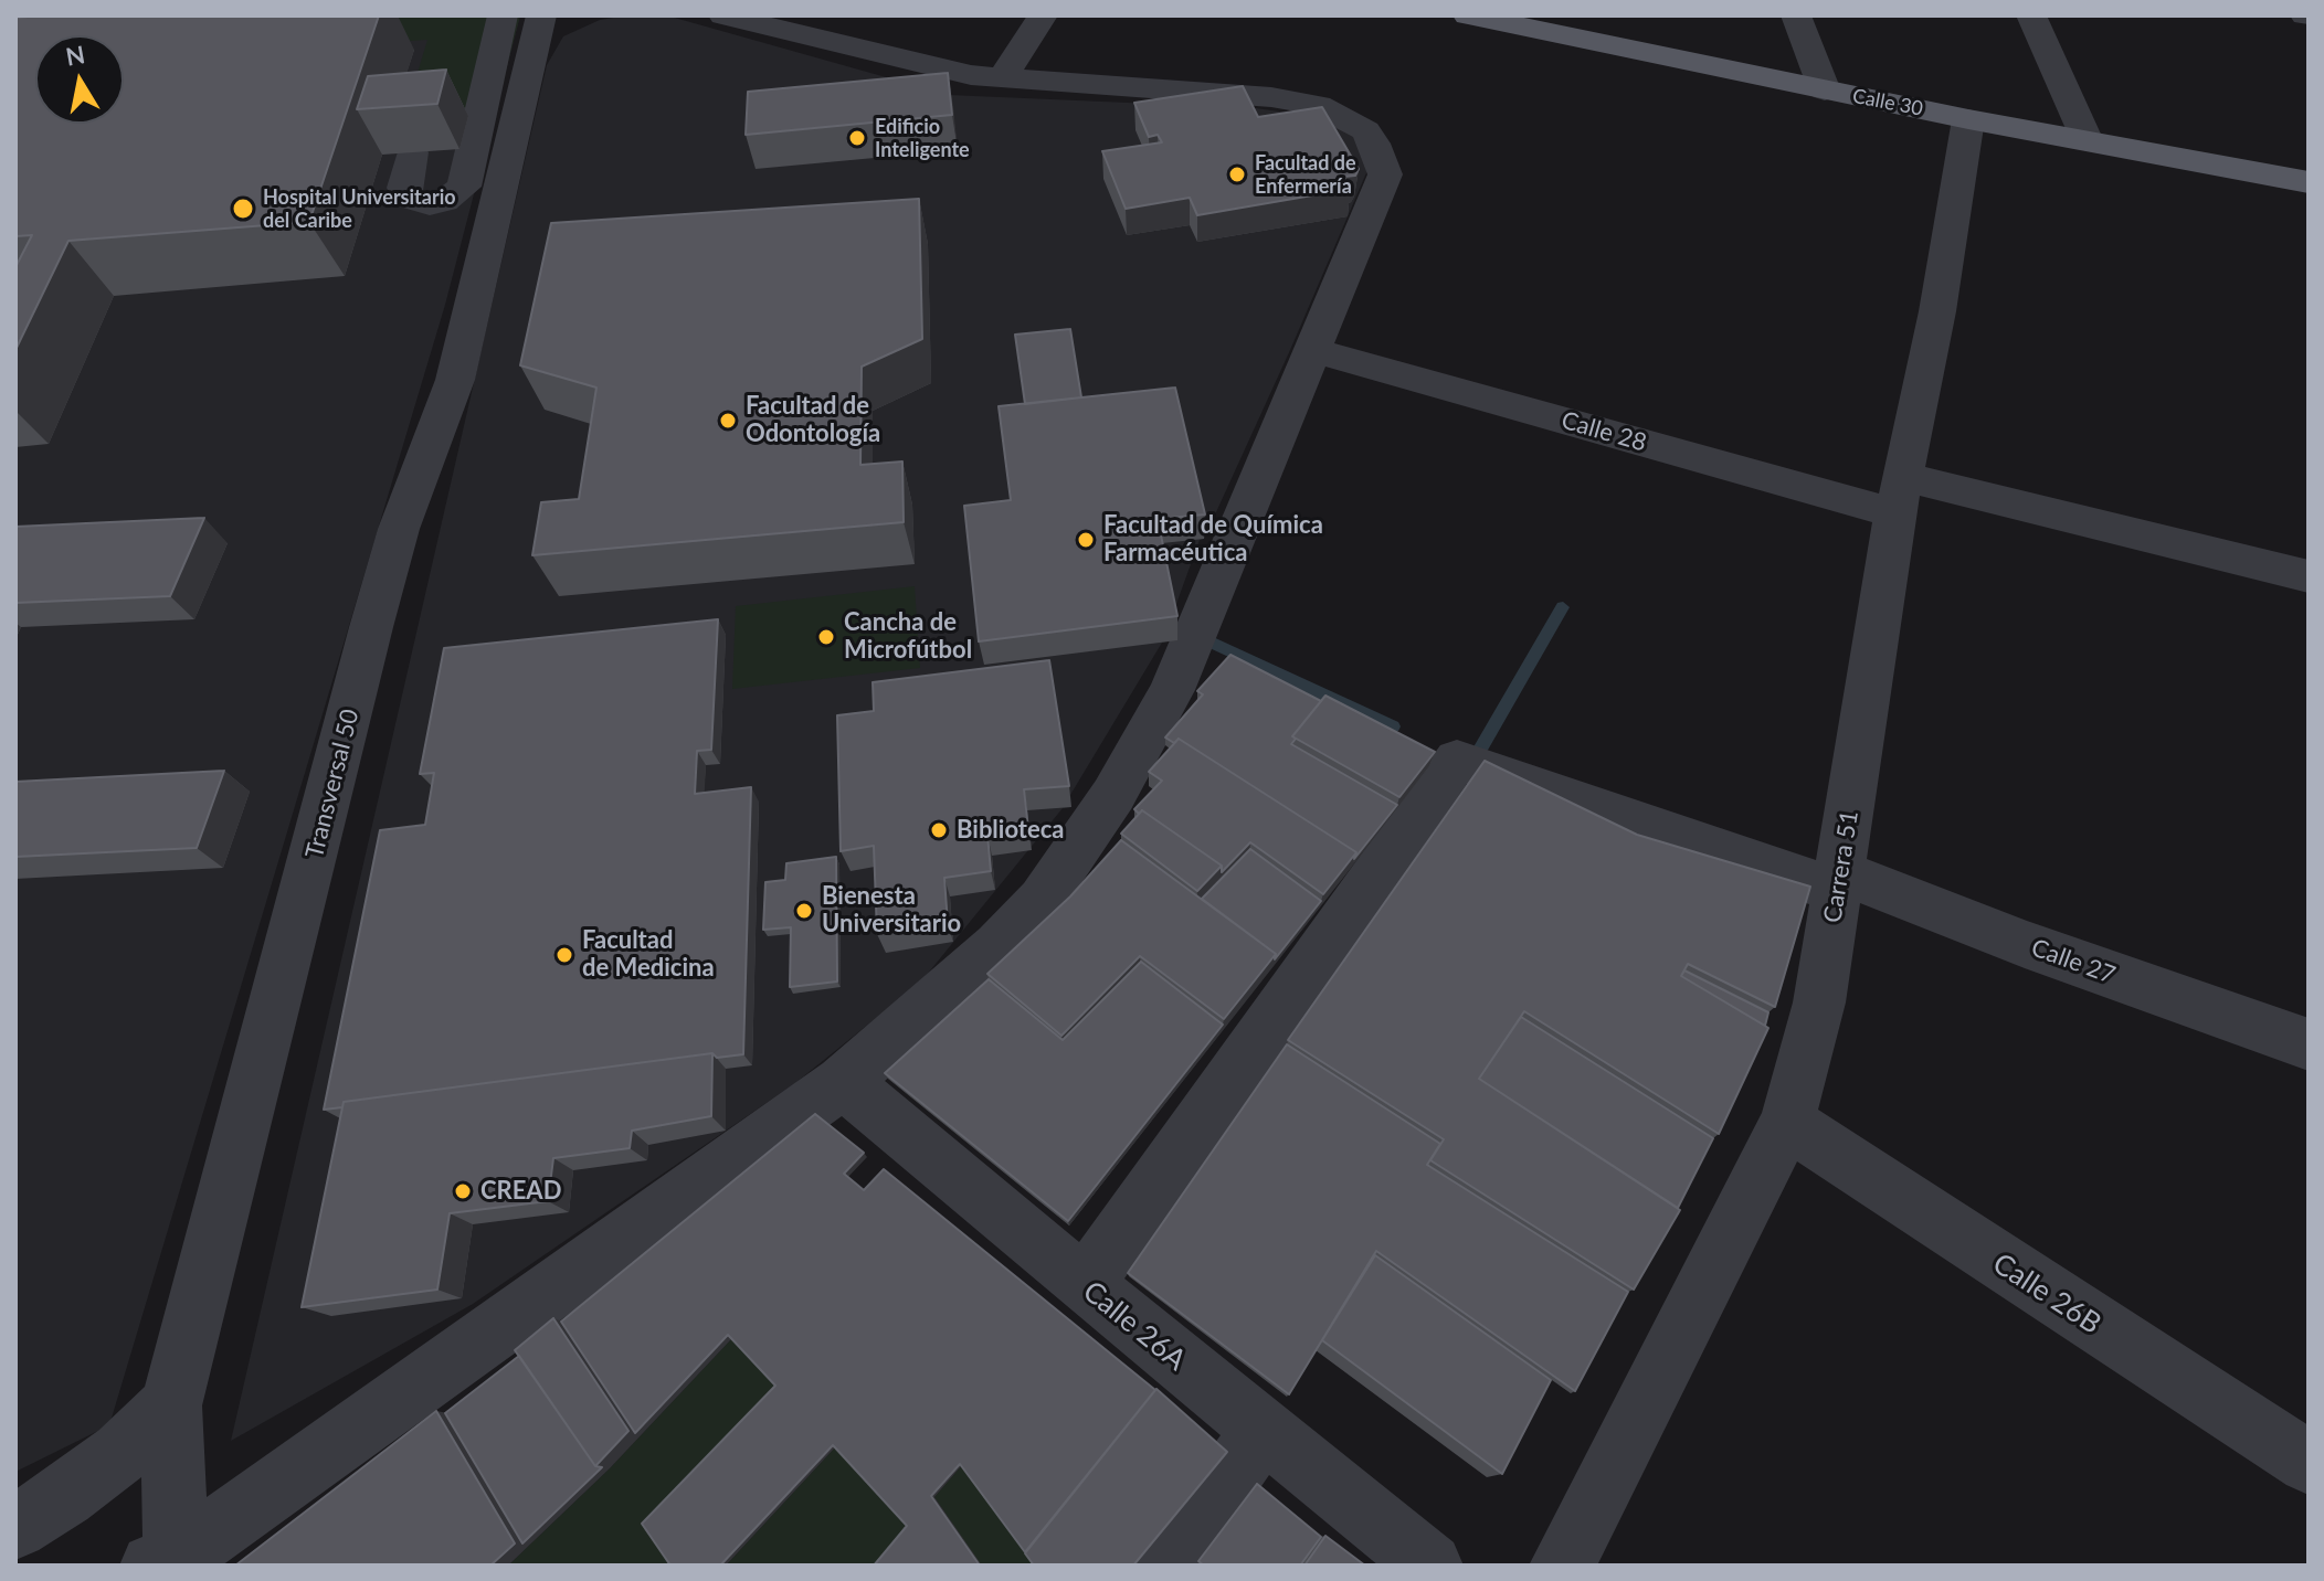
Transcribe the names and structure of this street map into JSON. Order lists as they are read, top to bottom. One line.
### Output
{"streets":{"main road":["Calle 30"],"street":["Calle 28","Transversal 50","Carrera 51","Calle 27","Calle 26B","Calle 26A"]},"crossings":[["Calle 30","Carrera 51"],["Calle 28","Carrera 51"],["Carrera 51","Calle 27"],["Carrera 51","Calle 26B"],["Calle 27","Calle 26A"]],"places":["Edificio Inteligente","Facultad de Enfermería","Hospital Universitario del Caribe","Facultad de Odontología","Facultad de Química Farmacéutica","Cancha de Microfútbol","Biblioteca","Bienesta Universitario","Facultad de Medicina","CREAD"],"north":"top"}
